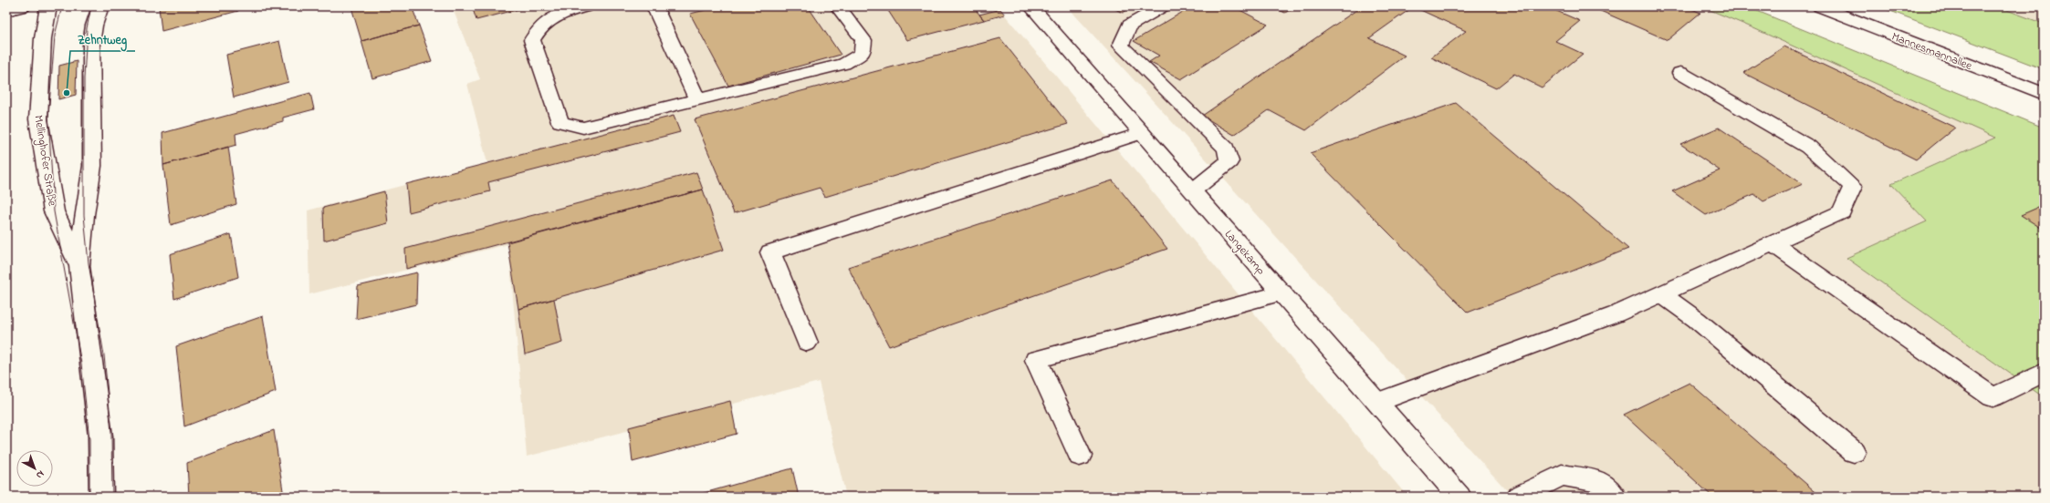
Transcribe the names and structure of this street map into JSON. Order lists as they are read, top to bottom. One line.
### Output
{"streets":{"street":["Mannesmannallee","Mellinghofer Straße","Langekamp"]},"places":["Zehntweg"],"north":"bottom right"}
